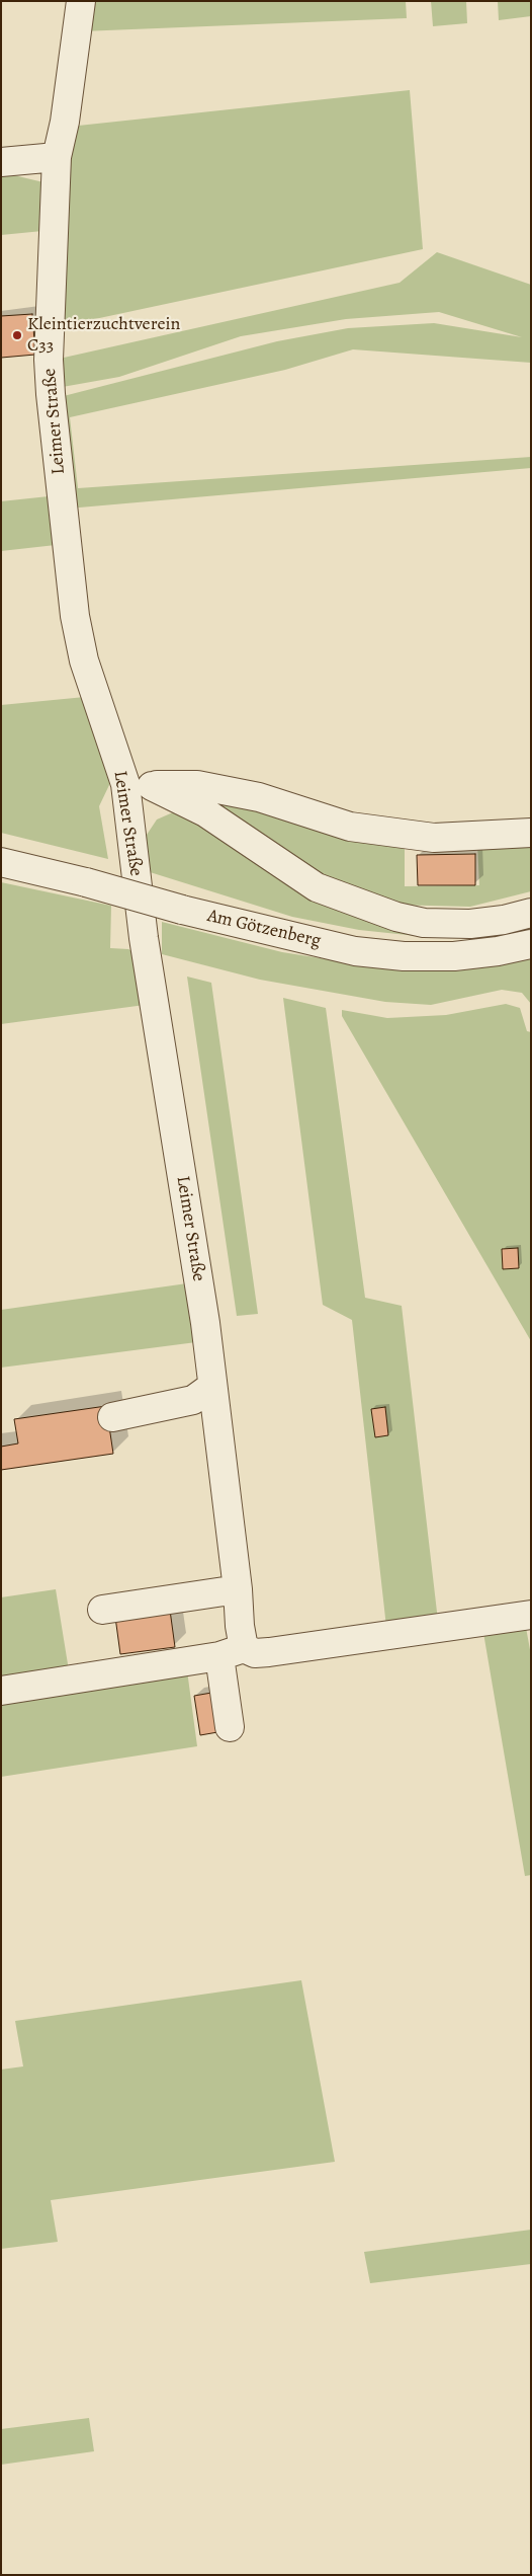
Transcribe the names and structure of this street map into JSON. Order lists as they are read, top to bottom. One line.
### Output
{"streets":{"street":["Leimer Straße","Am Götzenberg"]},"places":["Kleintierzuchtverein C33"]}
